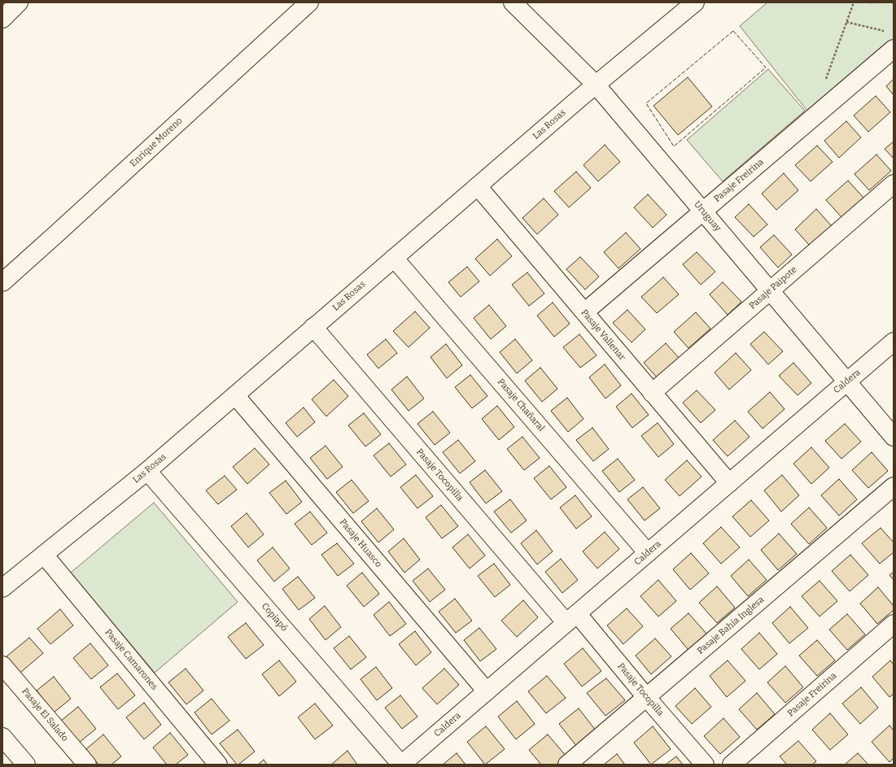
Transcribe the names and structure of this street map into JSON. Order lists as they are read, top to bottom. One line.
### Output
{"streets":{"street":["Las Rosas","Enrique Moreno","Pasaje Freirina","Uruguay","Pasaje Paipote","Pasaje Vallenar","Caldera","Pasaje Chañaral","Pasaje Tocopilla","Pasaje Huasco","Copiapó","Pasaje Bahía Inglesa","Pasaje Camarones","Pasaje El Salado"]},"crossings":[["Las Rosas","Uruguay"],["Las Rosas","Pasaje Vallenar"],["Las Rosas","Pasaje Chañaral"],["Las Rosas","Pasaje Tocopilla"],["Las Rosas","Pasaje Huasco"],["Las Rosas","Copiapó"],["Las Rosas","Pasaje Camarones"],["Pasaje Freirina","Uruguay"],["Pasaje Freirina","Pasaje Vallenar"],["Uruguay","Pasaje Paipote"],["Uruguay","Caldera"],["Pasaje Paipote","Pasaje Vallenar"],["Pasaje Vallenar","Caldera"],["Caldera","Pasaje Chañaral"],["Caldera","Pasaje Tocopilla"],["Caldera","Pasaje Huasco"],["Caldera","Copiapó"],["Pasaje Tocopilla","Pasaje Bahía Inglesa"]]}
